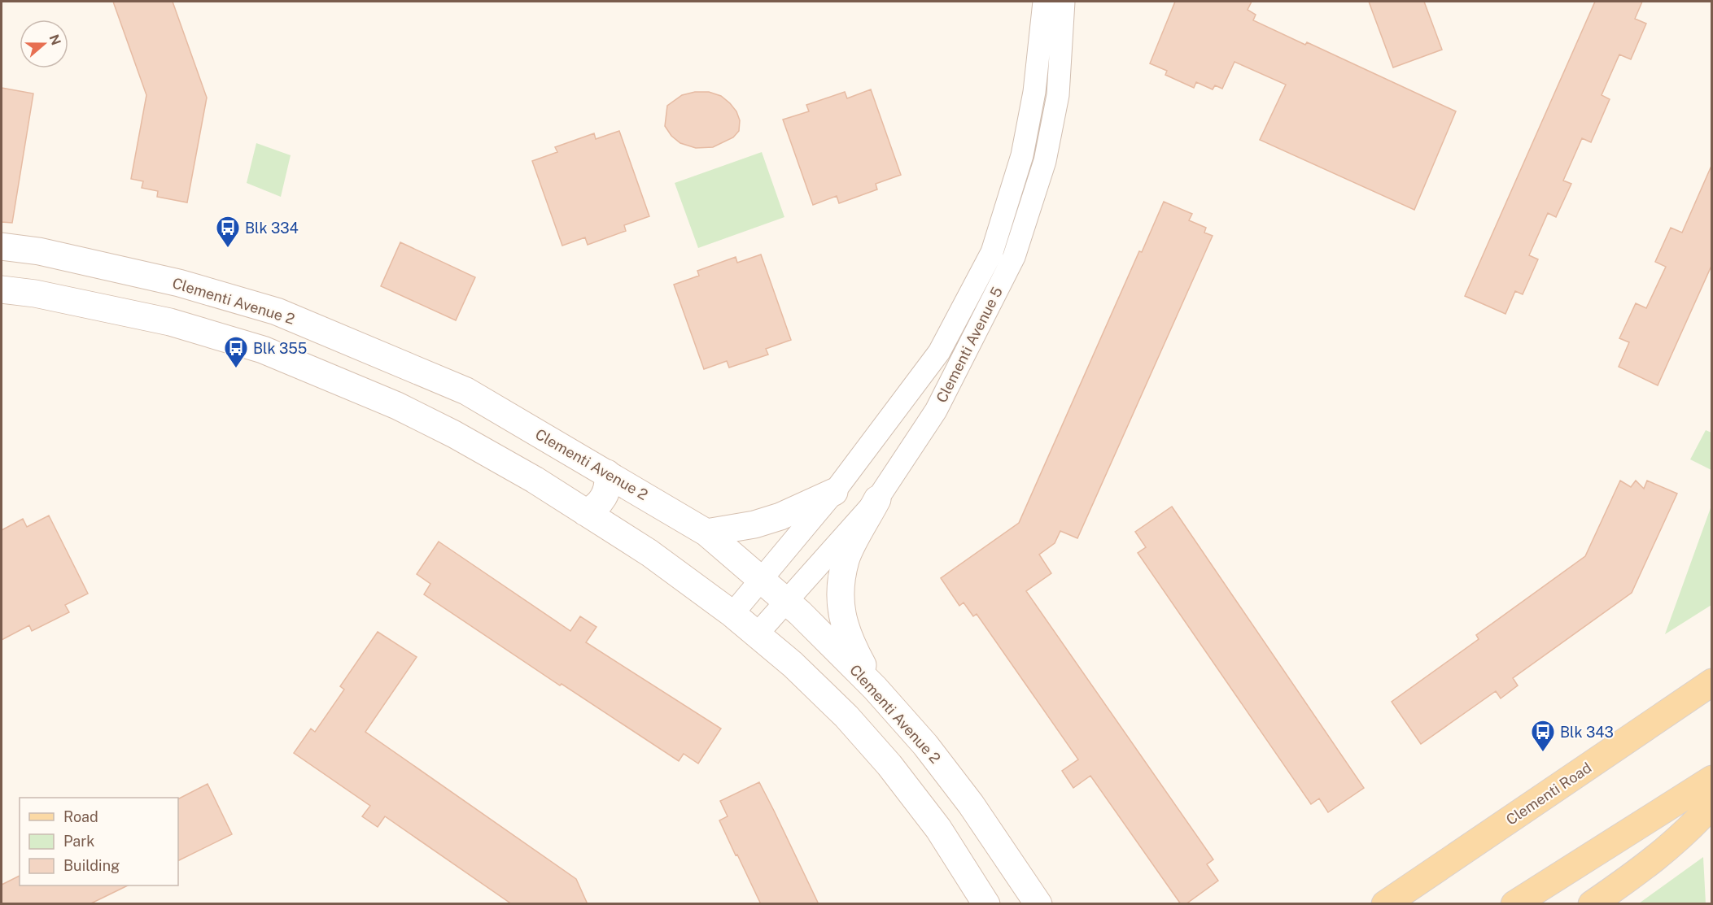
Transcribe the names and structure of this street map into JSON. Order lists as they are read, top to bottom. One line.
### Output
{"streets":{"main road":["Clementi Avenue 2","Clementi Road"],"street":["Clementi Avenue 5"]},"crossings":[["Clementi Avenue 2","Clementi Avenue 5"]],"places":{"bus stop":["Blk 334","Blk 355","Blk 343"]},"legend":["Road","Park","Building"],"north":"right"}
